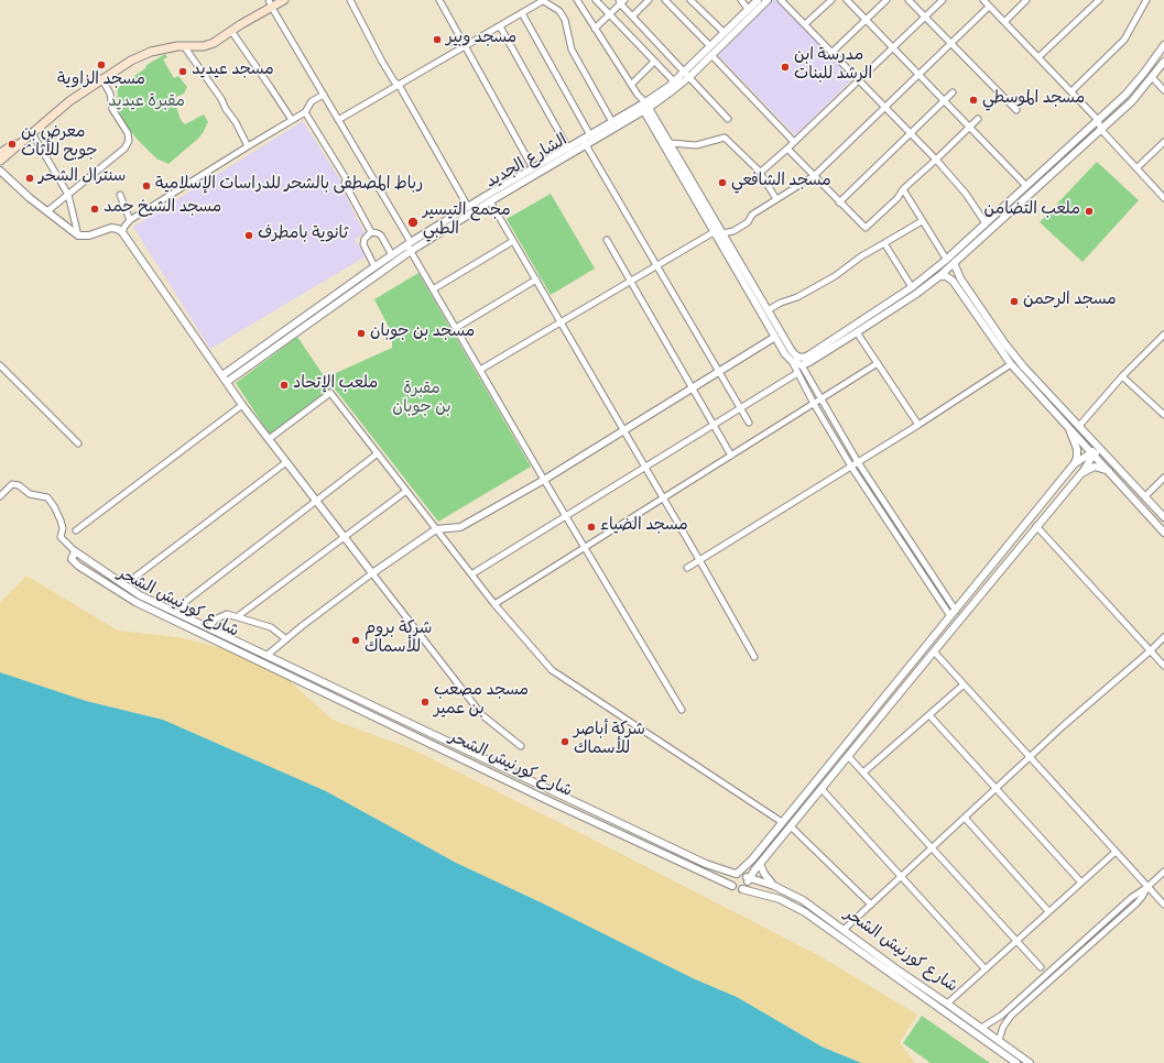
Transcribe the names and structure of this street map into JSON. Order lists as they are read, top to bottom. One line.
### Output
{"streets":{"street":["الشارع الجديد","شارع كورنيش الشحر"]},"parks":["مقبرة عيديد","مقبرة بن جوبان"],"places":["مسجد وبير","مسجد الزاوية","مدرسة ابن الرشد للبنات","مسجد عيديد","مسجد الموسطي","معرض بن جوبح للأثاث","سنترال الشحر","مسجد الشافعي","رباط المصطفى بالشحر للدراسات الإسلامية","مسجد الشيخ حمد","ملعب التضامن","مجمع التيسير الطبي","ثانوية بامطرف","مسجد الرحمن","مسجد بن جوبان","ملعب الإتحاد","مسجد الضياء","شركة بروم للأسماك","مسجد مصعب بن عمير","شركة أباصر للأسماك"]}
